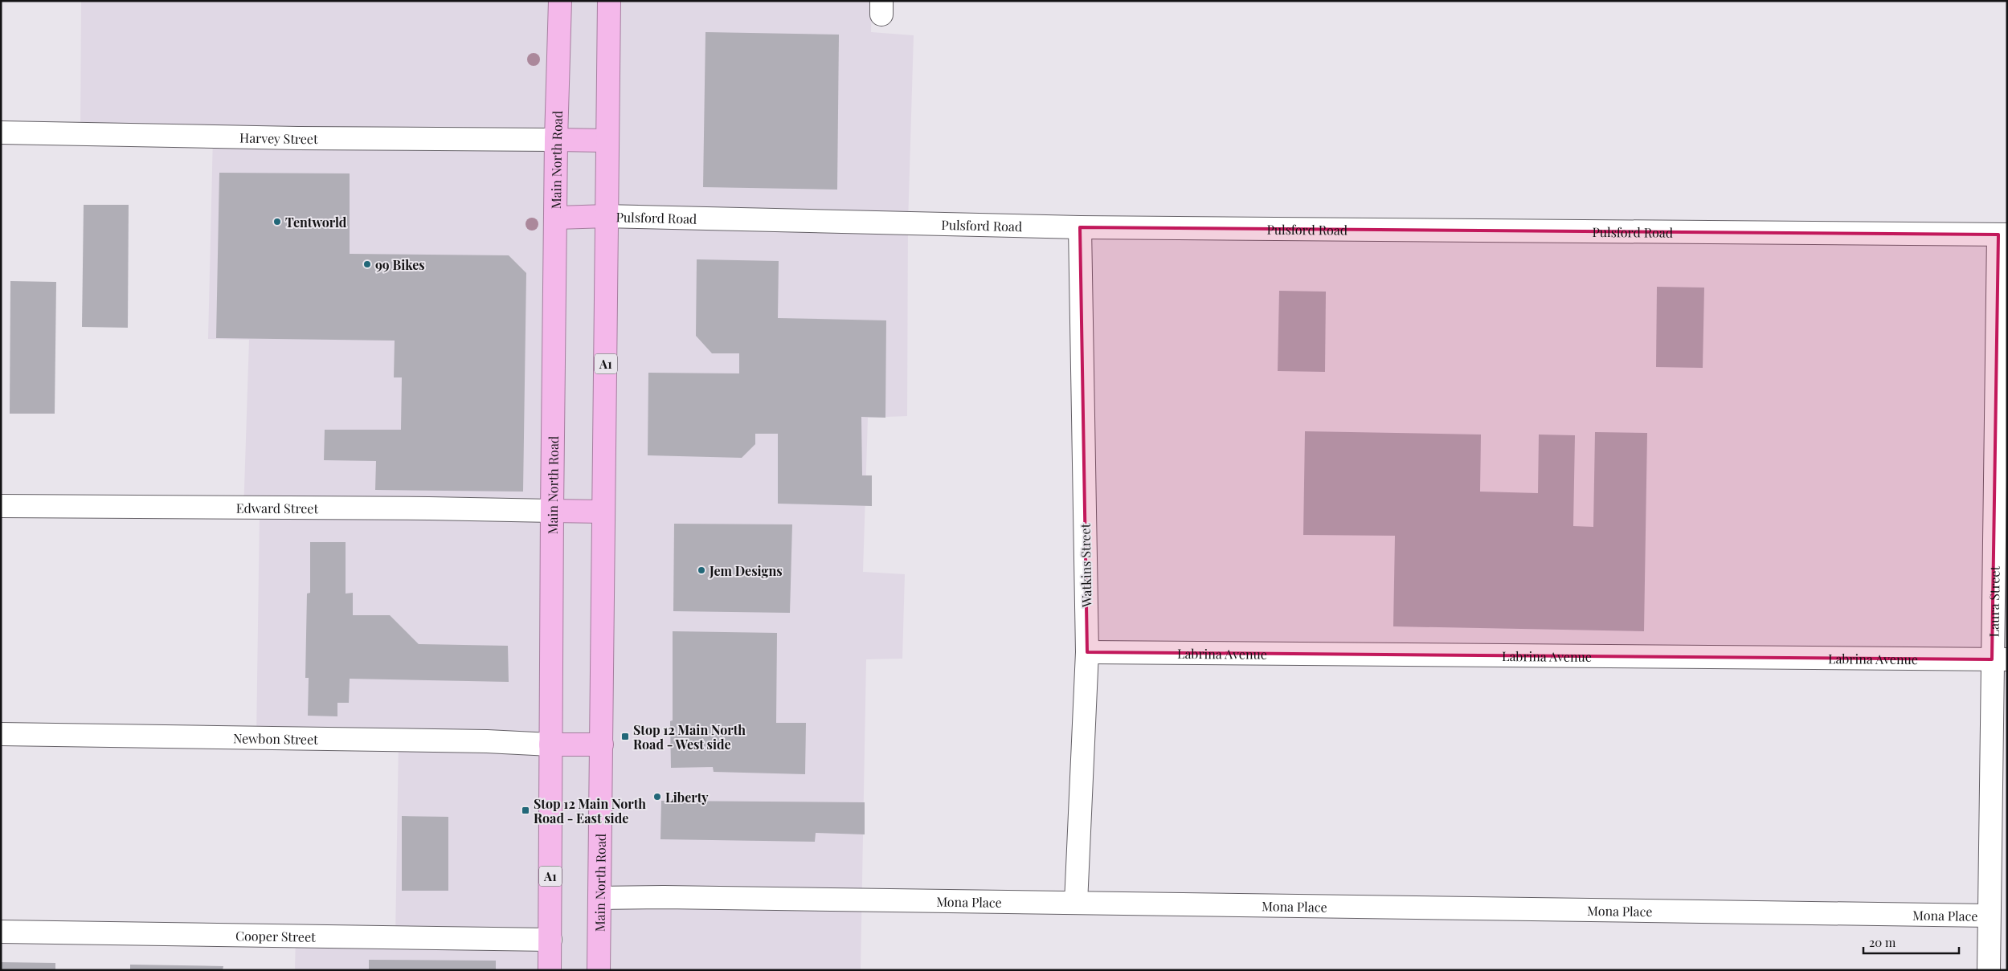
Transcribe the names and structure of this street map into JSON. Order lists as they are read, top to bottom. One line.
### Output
{"streets":{"highway":["Main North Road","A1"],"street":["Harvey Street","Pulsford Road","Edward Street","Watkins Street","Laura Street","Labrina Avenue","Newbon Street","Mona Place","Cooper Street"]},"crossings":[["Harvey Street","Main North Road"],["Main North Road","Pulsford Road"],["Main North Road","Edward Street"],["Main North Road","Newbon Street"],["Main North Road","Mona Place"],["Main North Road","Cooper Street"],["Pulsford Road","Watkins Street"],["Pulsford Road","Laura Street"],["Watkins Street","Labrina Avenue"],["Watkins Street","Mona Place"],["Laura Street","Labrina Avenue"],["Laura Street","Mona Place"]],"places":{"other":["Tentworld","99 Bikes","Jem Designs","Liberty"],"transit":["Stop 12 Main North Road - West side","Stop 12 Main North Road - East side"]},"scale_bar":"20 m"}
